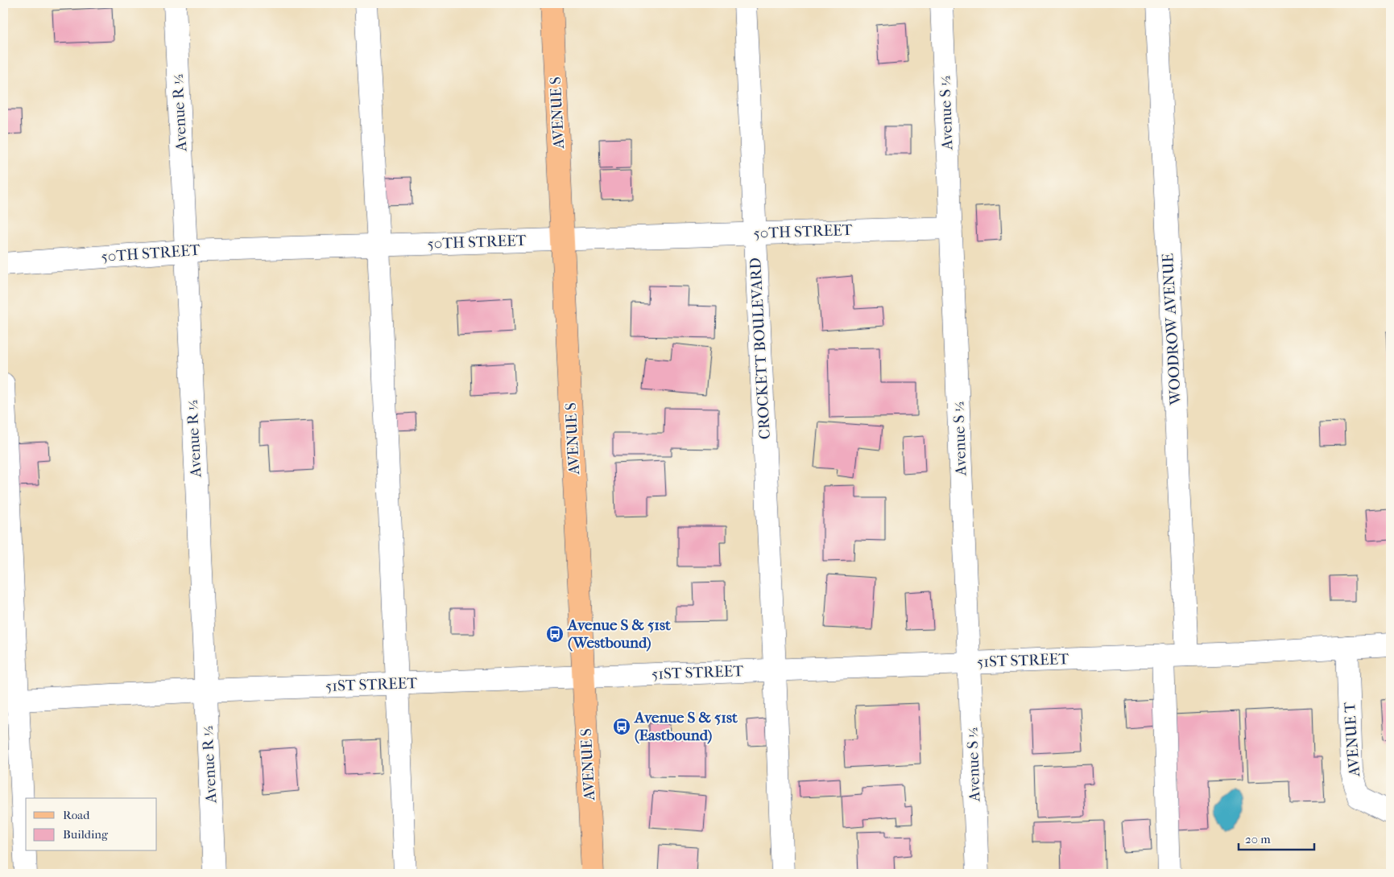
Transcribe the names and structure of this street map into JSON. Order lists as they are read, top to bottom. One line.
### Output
{"streets":{"main road":["AVENUE S"],"street":["Avenue R ½","Avenue S ½","50TH STREET","WOODROW AVENUE","CROCKETT BOULEVARD","51ST STREET","AVENUE T"]},"crossings":[["Avenue R ½","50TH STREET"],["Avenue R ½","51ST STREET"],["AVENUE S","50TH STREET"],["AVENUE S","51ST STREET"],["Avenue S ½","50TH STREET"],["Avenue S ½","51ST STREET"],["50TH STREET","CROCKETT BOULEVARD"],["WOODROW AVENUE","51ST STREET"],["CROCKETT BOULEVARD","51ST STREET"],["51ST STREET","AVENUE T"]],"places":{"bus stop":["Avenue S & 51st (Westbound)","Avenue S & 51st (Eastbound)"]},"legend":["Road","Building"],"scale_bar":"20 m"}
